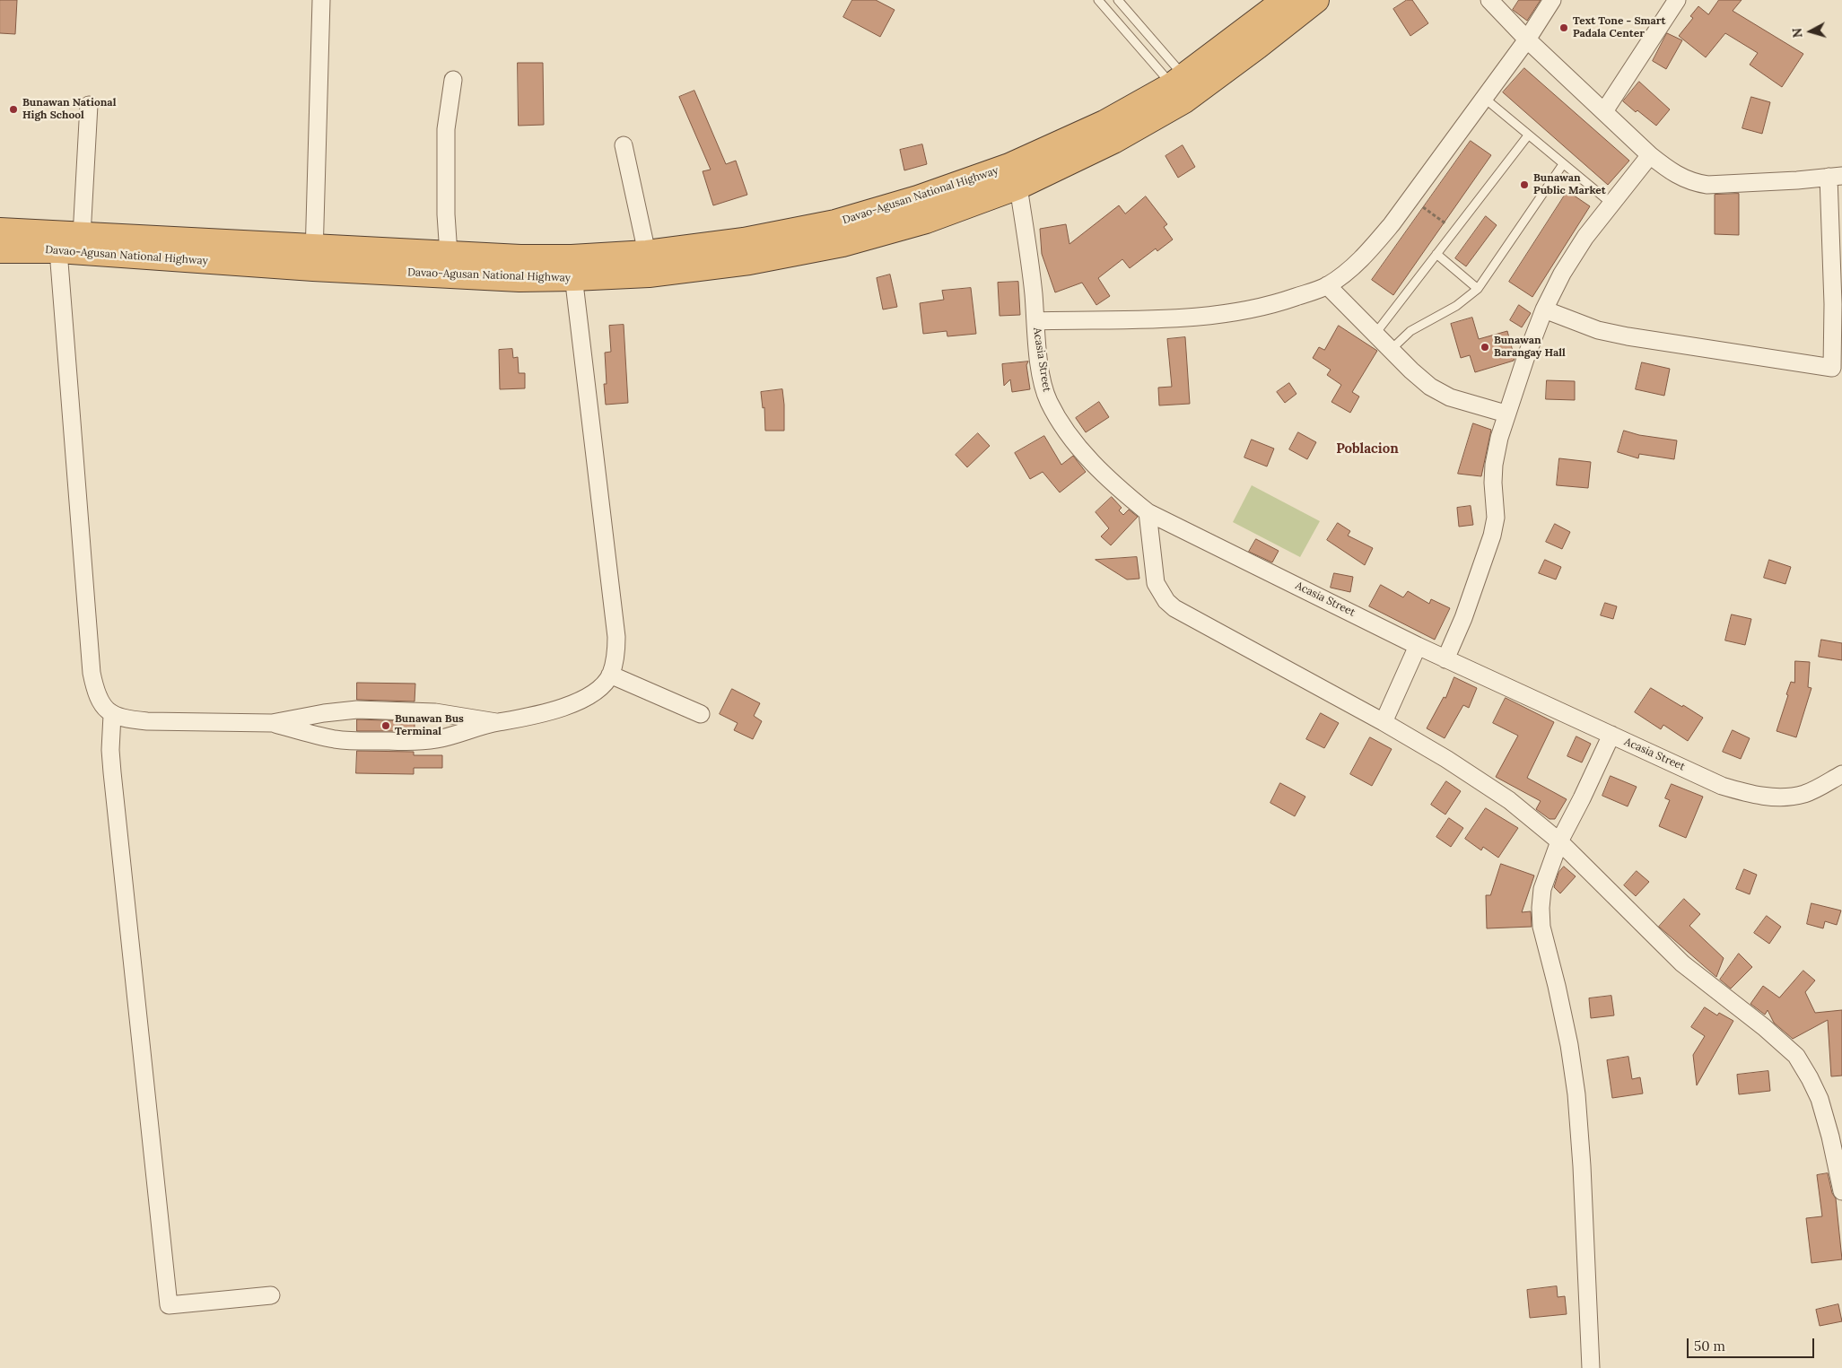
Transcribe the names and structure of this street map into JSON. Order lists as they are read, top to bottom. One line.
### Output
{"streets":{"highway":["Davao-Agusan National Highway"],"street":["Acasia Street"]},"crossings":[["Davao-Agusan National Highway","Acasia Street"]],"districts":["Poblacion"],"places":["Text Tone - Smart Padala Center","Bunawan National High School","Bunawan Public Market","Bunawan Barangay Hall","Bunawan Bus Terminal"],"scale_bar":"50 m","north":"left"}
